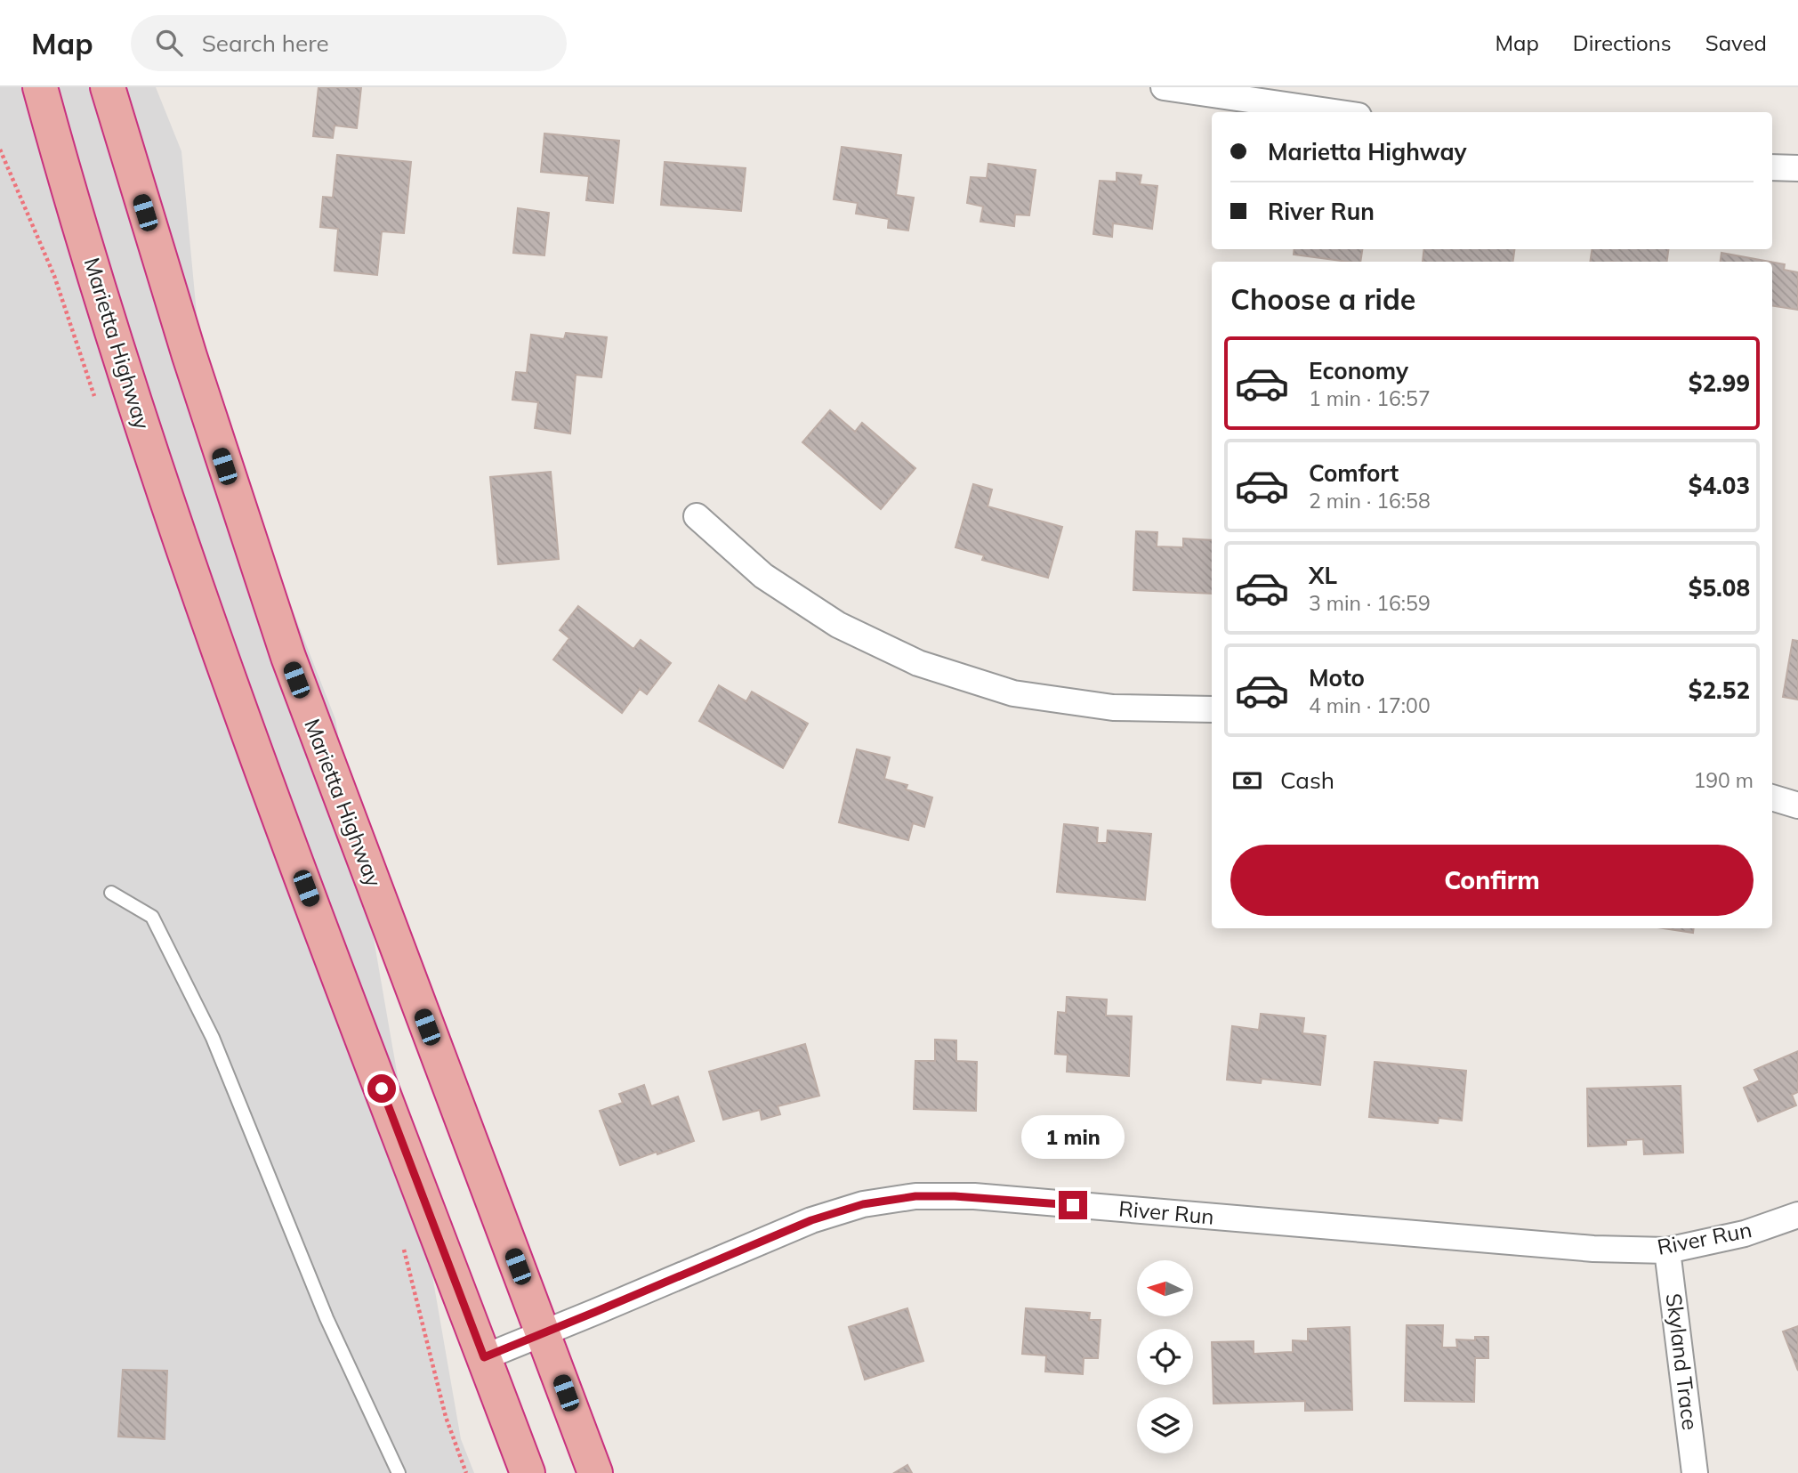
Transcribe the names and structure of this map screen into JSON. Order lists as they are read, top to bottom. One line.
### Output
{"streets":{"highway":["Marietta Highway"],"street":["River Run","Skyland Trace"]},"crossings":[["Marietta Highway","River Run"],["River Run","Skyland Trace"]],"north":"left","page":{"header":"Map","search":"Search here","nav":["Map","Directions","Saved"],"banner":["Marietta Highway","River Run"],"heading":"Choose a ride","list":[{"name":"Economy","note":"1 min · 16:57","value":"$2.99"},{"name":"Comfort","note":"2 min · 16:58","value":"$4.03"},{"name":"XL","note":"3 min · 16:59","value":"$5.08"},{"name":"Moto","note":"4 min · 17:00","value":"$2.52"}],"pay":["Cash","190 m"],"buttons":"Confirm","bubble":"1 min"}}
